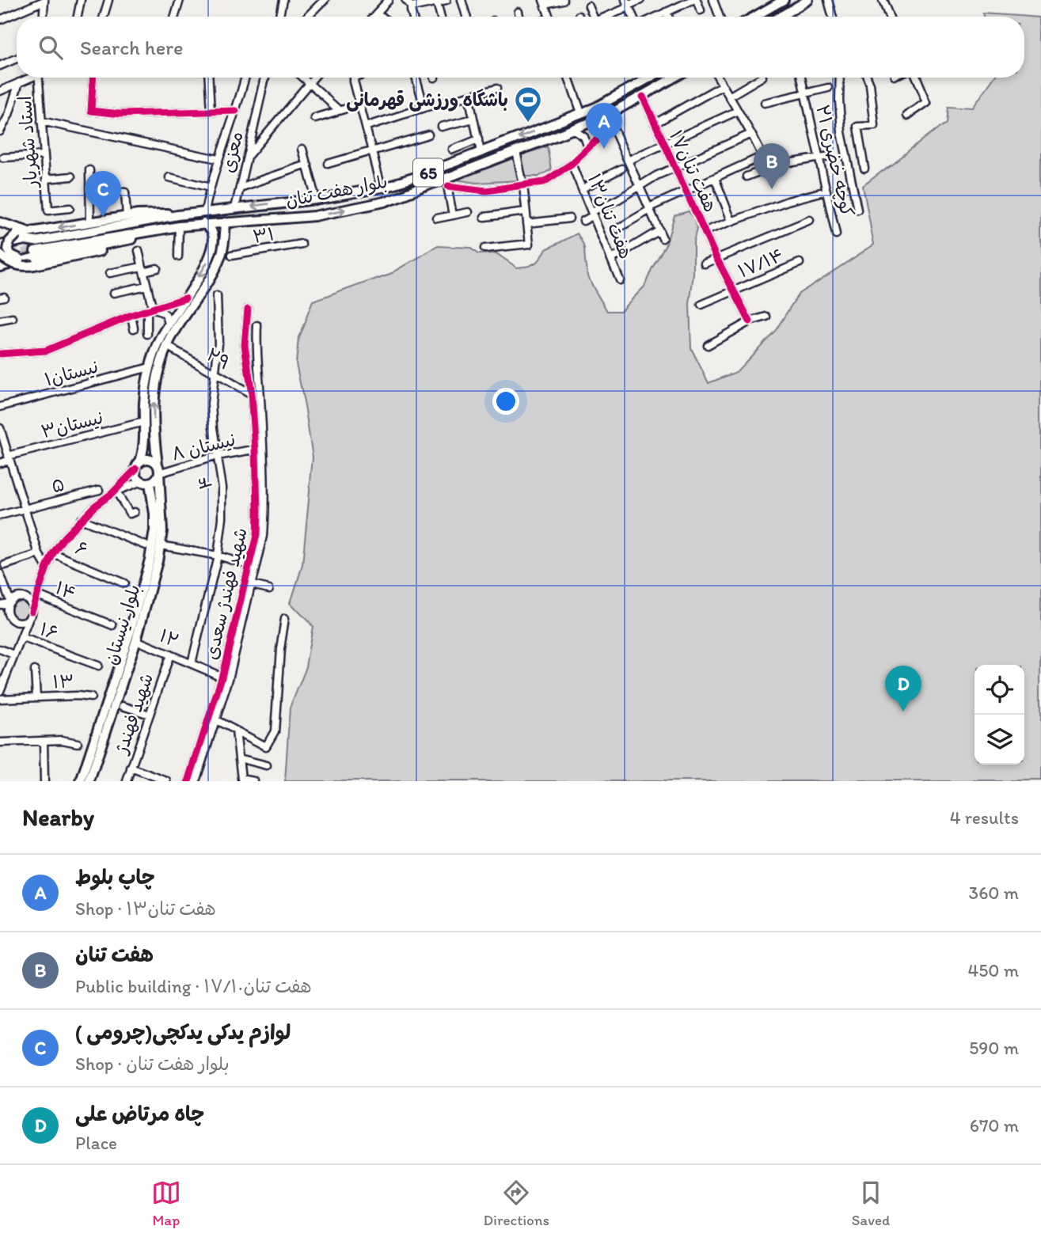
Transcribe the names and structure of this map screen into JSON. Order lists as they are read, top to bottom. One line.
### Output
{"streets":{"main road":["65","بلوار هفت تنان","بلوار نیستان"],"street":["استاد شهریار","معزی","کوچه خضری ۲۱","هفت تنان۱۷","۱۳هفت تنان","۳۱","۱۷/۱۴","۲۹","۱نیستان","۳نیستان","نیستان ۸","۴","۵","۶","۱۴","شهید فهندژ سعدی","۱۶","۱۲","۱۳","شهید فهندژ"]},"crossings":[["معزی","بلوار هفت تنان"],["هفت تنان۱۷","بلوار هفت تنان"],["هفت تنان۱۷","۱۷/۱۴"],["65","بلوار هفت تنان"],["بلوار هفت تنان","۱۳هفت تنان"],["بلوار هفت تنان","بلوار نیستان"],["۲۹","۴"],["۲۹","شهید فهندژ سعدی"],["نیستان ۸","۴"],["نیستان ۸","شهید فهندژ سعدی"],["نیستان ۸","بلوار نیستان"],["۴","۱۲"],["شهید فهندژ سعدی","۱۲"],["بلوار نیستان","۱۲"],["۱۲","شهید فهندژ"]],"places":{"sports":["باشگاه ورزشی قهرمانی"]},"page":{"search":"Search here","pins":["A","B","C","D"],"heading":["Nearby","4 results"],"list":[{"mark":"A","name":"چاپ بلوط","note":"Shop · ۱۳هفت تنان","value":"360 m"},{"mark":"B","name":"هفت تنان","note":"Public building · ۱۷/۱۰هفت تنان","value":"450 m"},{"mark":"C","name":"لوازم یدکی یدکچی(چرومی )","note":"Shop · بلوار هفت تنان","value":"590 m"},{"mark":"D","name":"چاه مرتاض علی","note":"Place","value":"670 m"}],"nav":["Map","Directions","Saved"]}}
